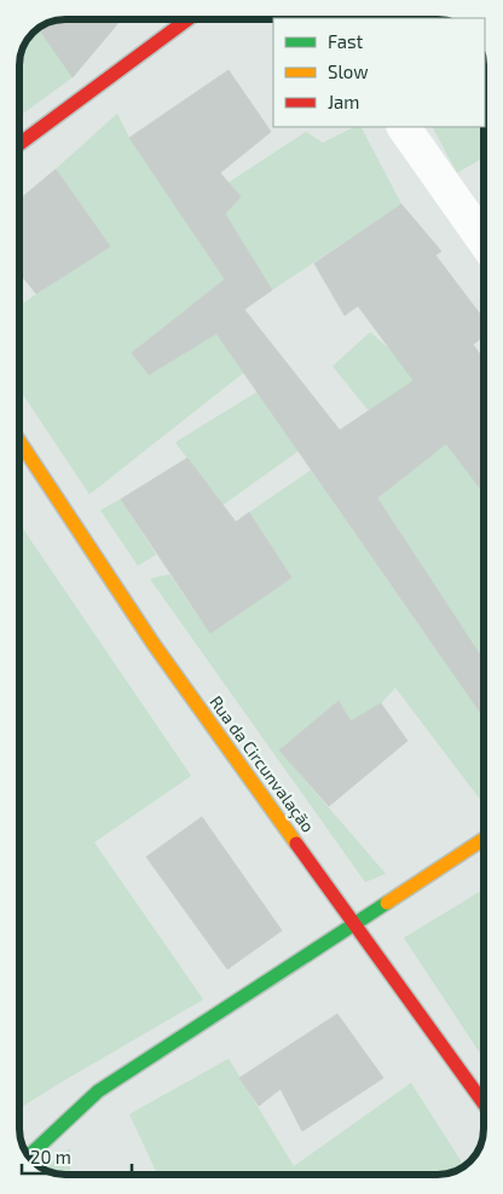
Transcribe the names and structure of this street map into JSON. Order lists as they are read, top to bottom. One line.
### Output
{"streets":{"street":["Rua da Circunvalação"]},"legend":["Fast","Slow","Jam"],"scale_bar":"20 m"}
